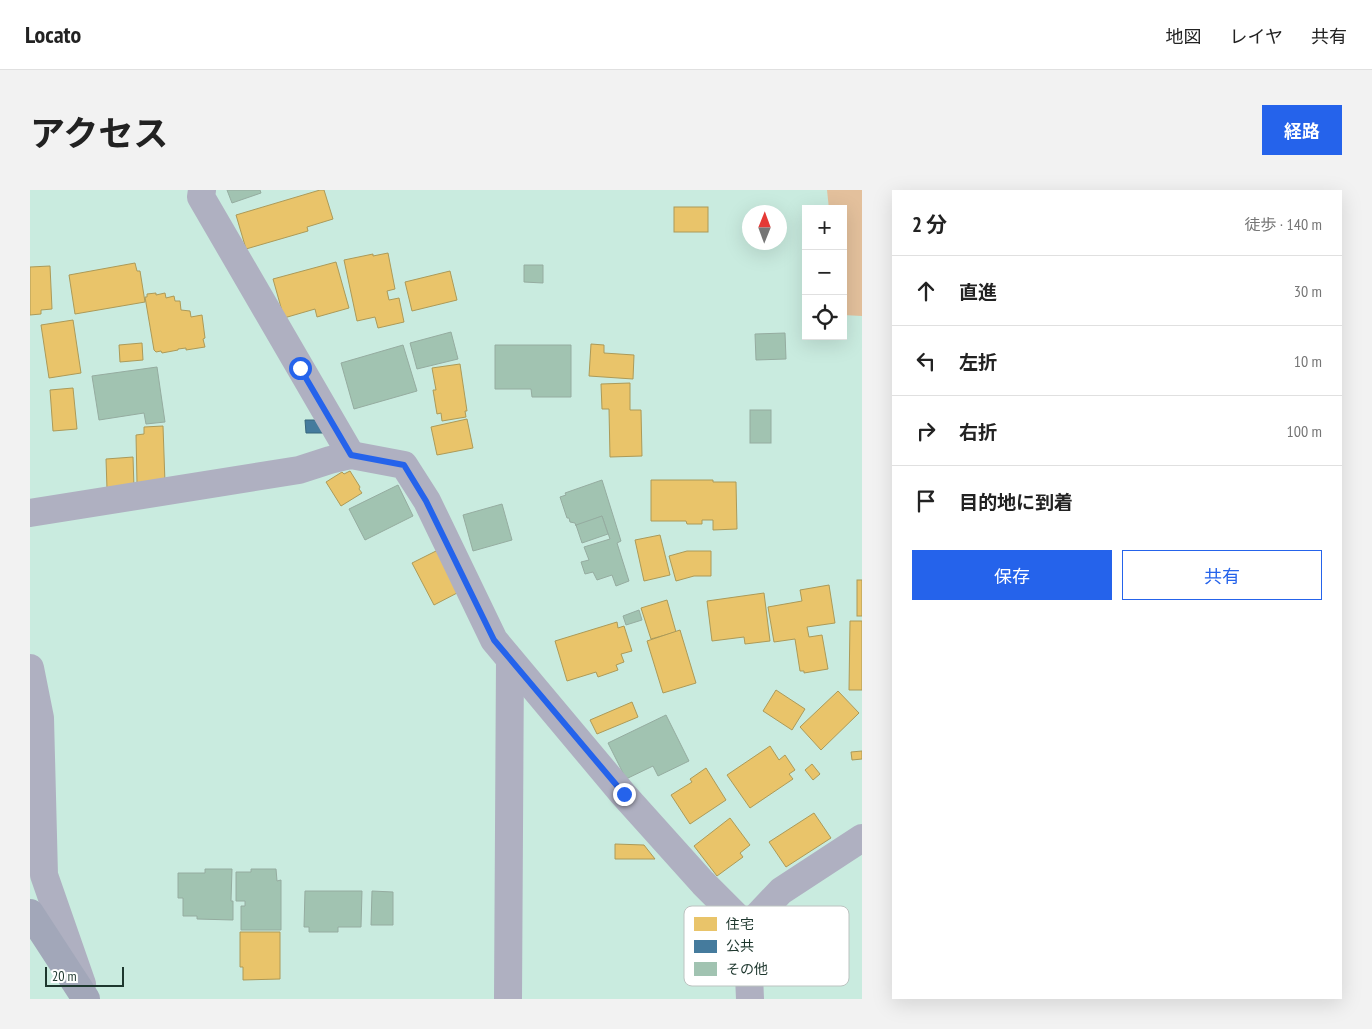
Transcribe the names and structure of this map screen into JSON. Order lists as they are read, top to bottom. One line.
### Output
{"legend":["住宅","公共","その他"],"scale_bar":"20 m","north":"top","page":{"header":"Locato","nav":["地図","レイヤ","共有"],"title":"アクセス","buttons":["経路",["保存","共有"]],"heading":["2 分","徒歩 · 140 m"],"map_buttons":["+","−"],"list":[["直進","30 m"],["左折","10 m"],["右折","100 m"],"目的地に到着"],"scale":"20 m"}}
